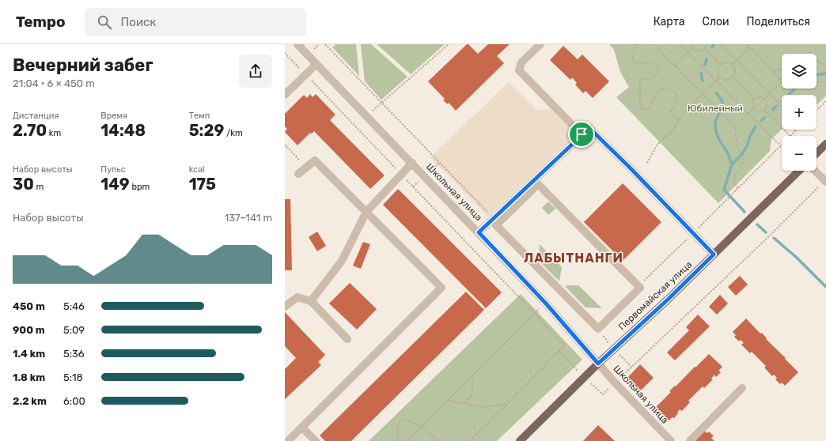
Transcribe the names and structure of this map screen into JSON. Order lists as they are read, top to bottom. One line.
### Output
{"streets":{"main road":["Первомайская улица"],"street":["Школьная улица"]},"crossings":[["Школьная улица","Первомайская улица"]],"districts":["ЛАБЫТНАНГИ"],"parks":["Юбилейный"],"page":{"header":"Tempo","search":"Поиск","nav":["Карта","Слои","Поделиться"],"heading":["Вечерний забег","21:04 · 6 × 450 m"],"map_buttons":["+","−"],"stats":[["Дистанция","2.70 km"],["Время","14:48"],["Темп","5:29 /km"],["Набор высоты","30 m"],["Пульс","149 bpm"],["kcal","175"]],"chart":["Набор высоты","137–141 m"],"list":[{"name":"450 m","note":"5:46"},{"name":"900 m","note":"5:09"},{"name":"1.4 km","note":"5:36"},{"name":"1.8 km","note":"5:18"},{"name":"2.2 km","note":"6:00"}]}}
